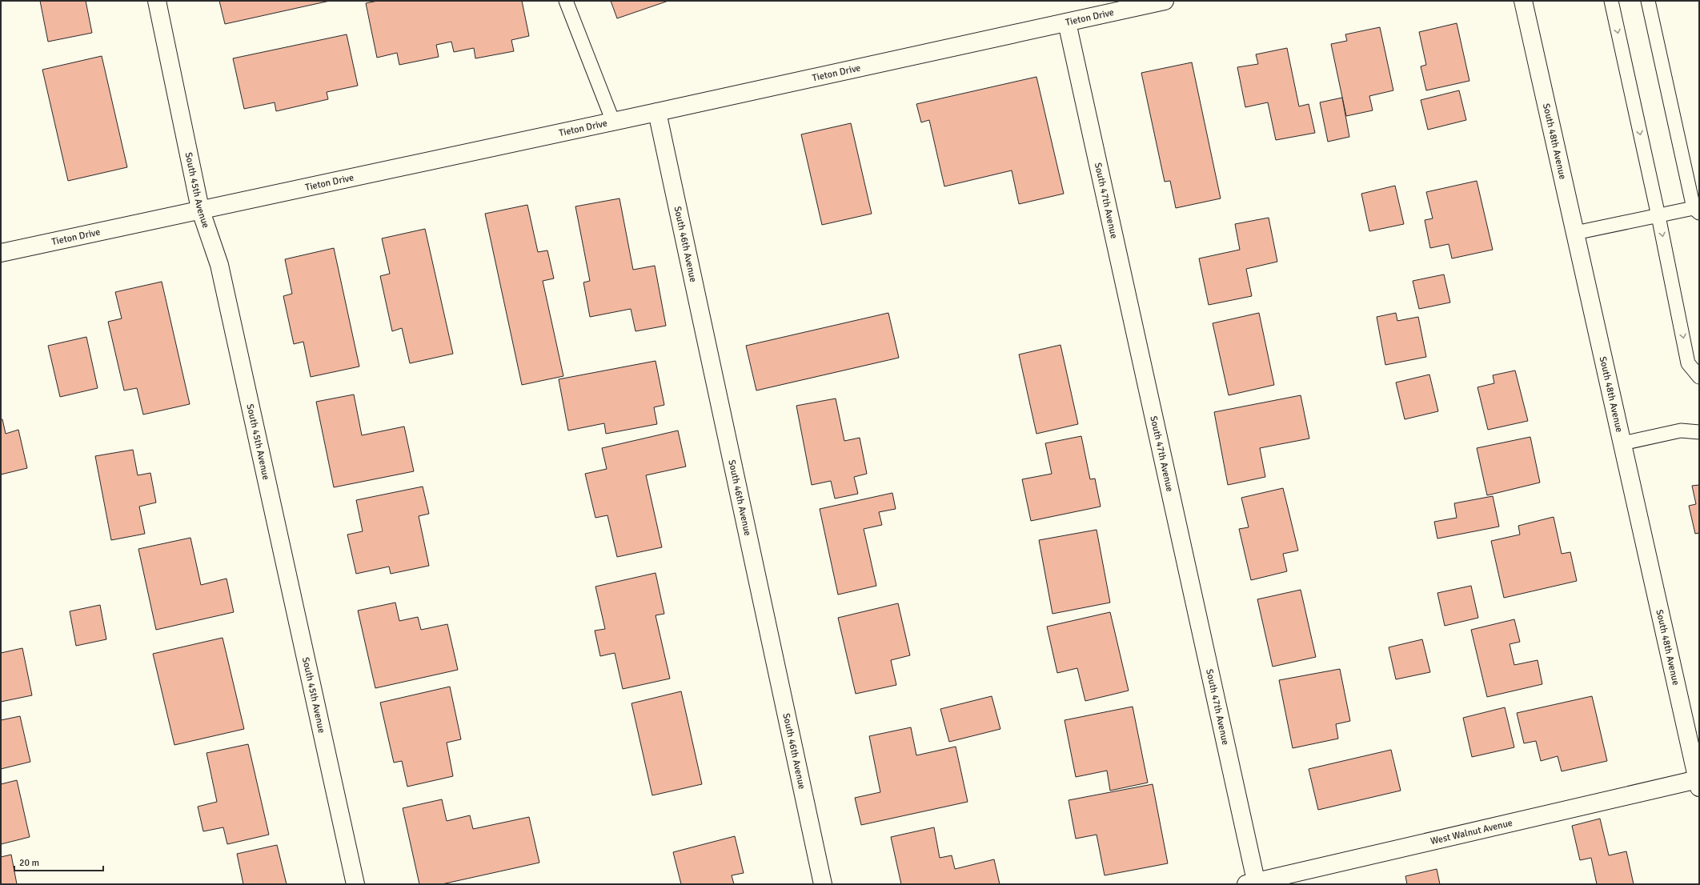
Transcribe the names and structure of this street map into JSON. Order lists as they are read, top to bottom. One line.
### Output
{"streets":{"street":["Tieton Drive","South 48th Avenue","South 45th Avenue","South 47th Avenue","South 46th Avenue","West Walnut Avenue"]},"crossings":[["Tieton Drive","South 45th Avenue"],["Tieton Drive","South 47th Avenue"],["Tieton Drive","South 46th Avenue"],["South 48th Avenue","West Walnut Avenue"],["South 47th Avenue","West Walnut Avenue"]],"scale_bar":"20 m"}
